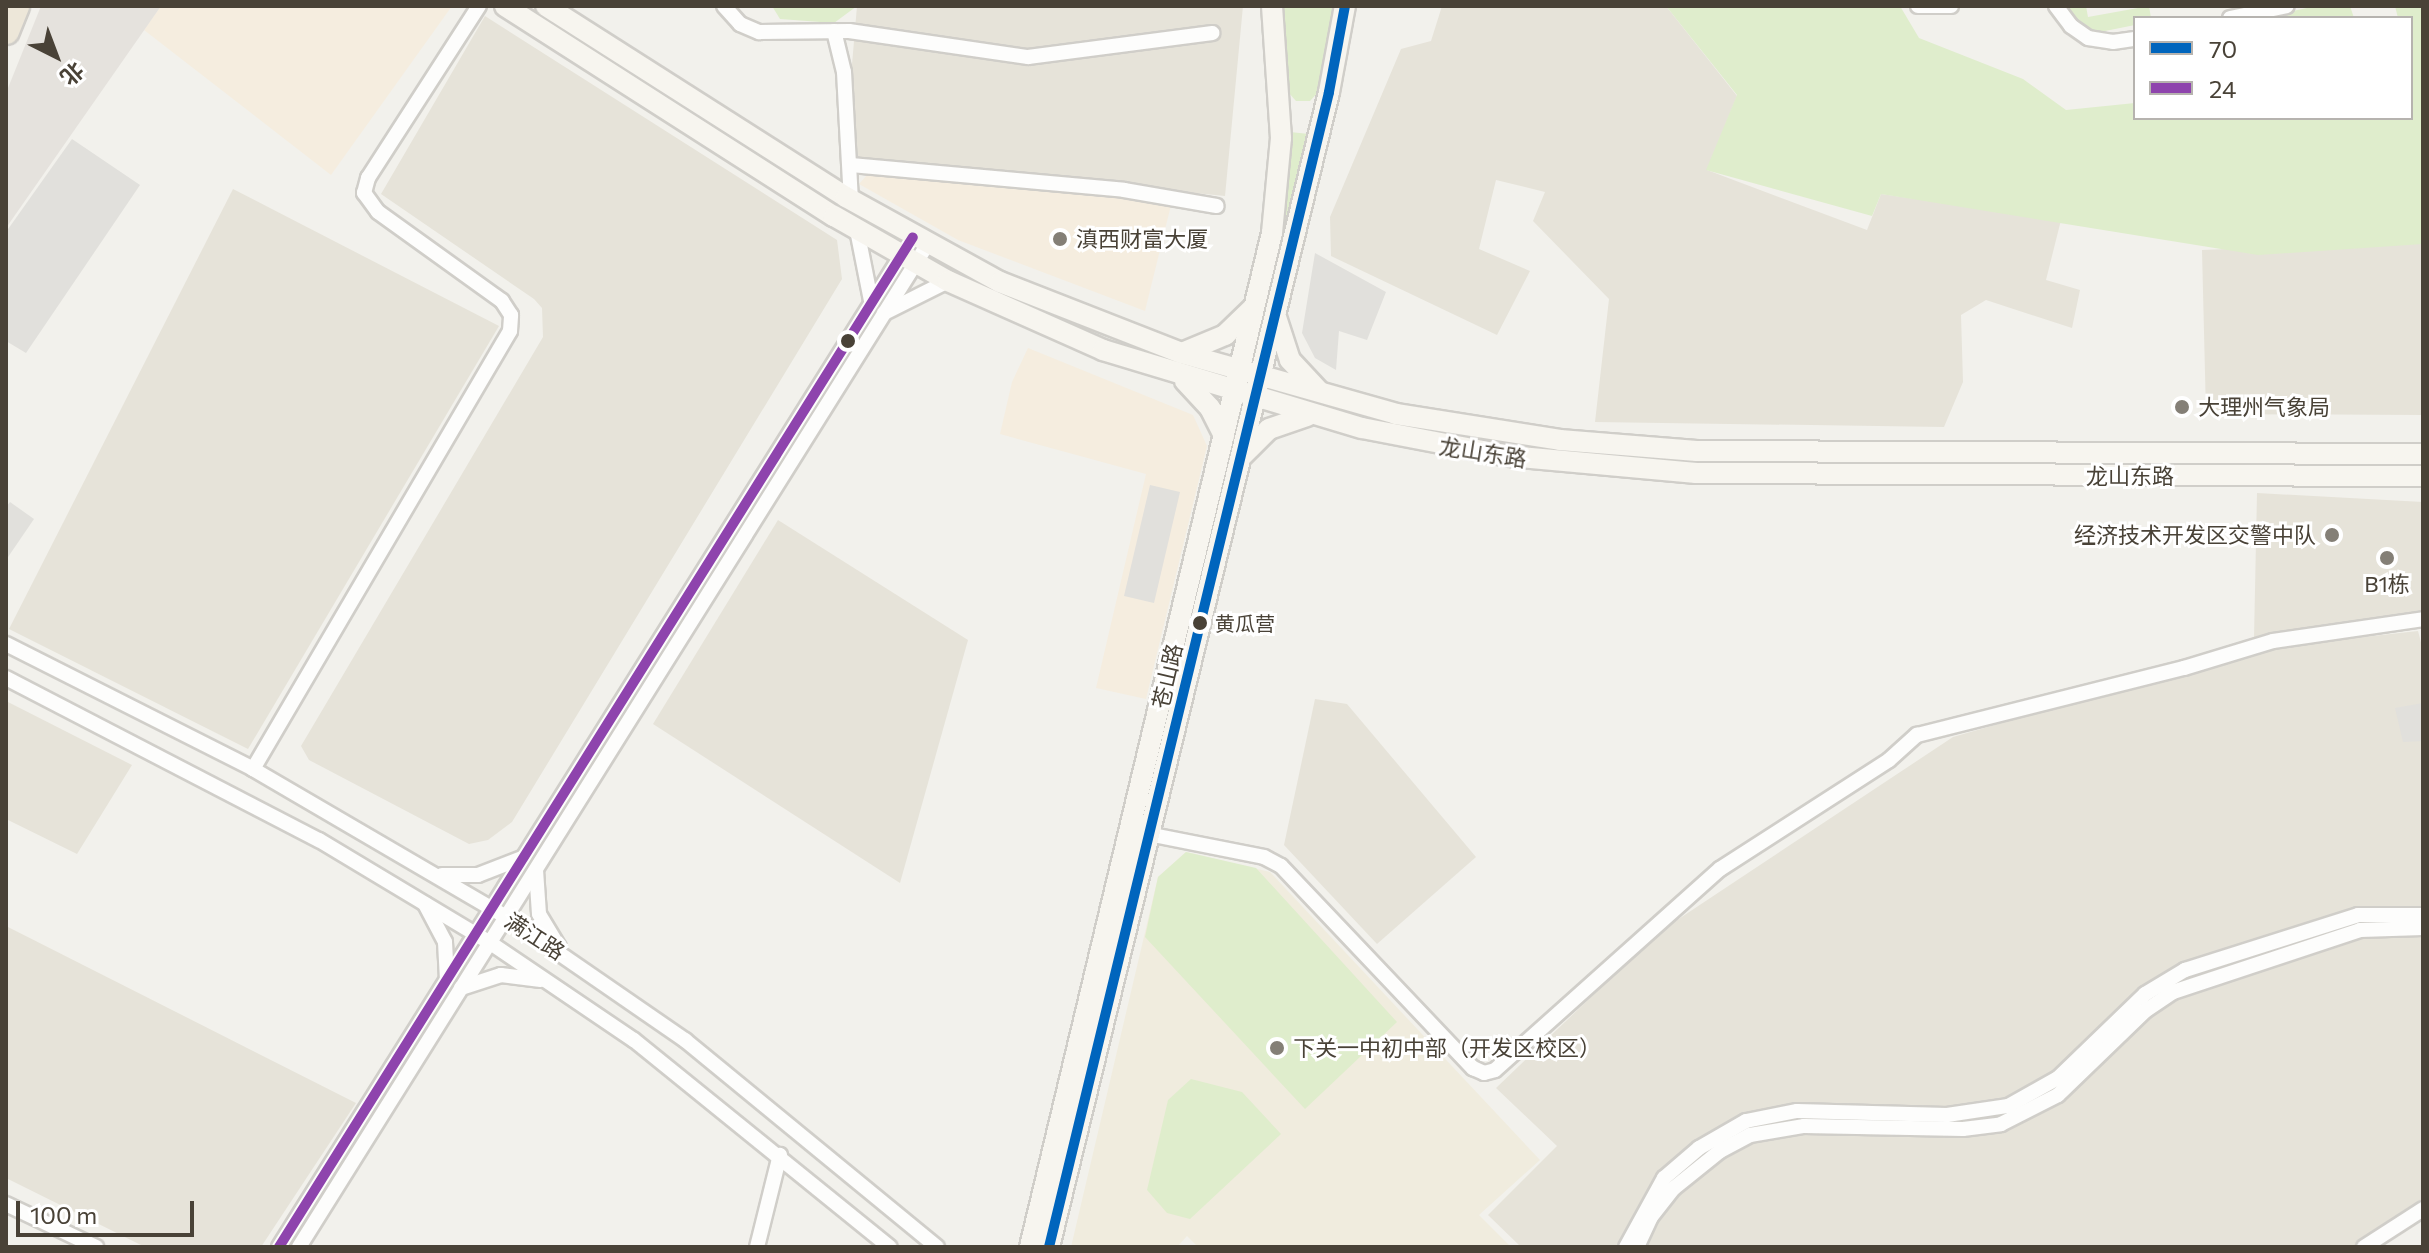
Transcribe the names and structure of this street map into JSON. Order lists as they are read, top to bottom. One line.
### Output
{"streets":{"main road":["龙山东路","苍山路"],"street":["满江路"]},"crossings":[["龙山东路","苍山路"]],"places":["滇西财富大厦","大理州气象局","经济技术开发区交警中队","B1栋","黄瓜营","下关一中初中部（开发区校区）"],"lines":["transit line 70","transit line 24"],"legend":["70","24"],"scale_bar":"100 m","north":"bottom right"}
